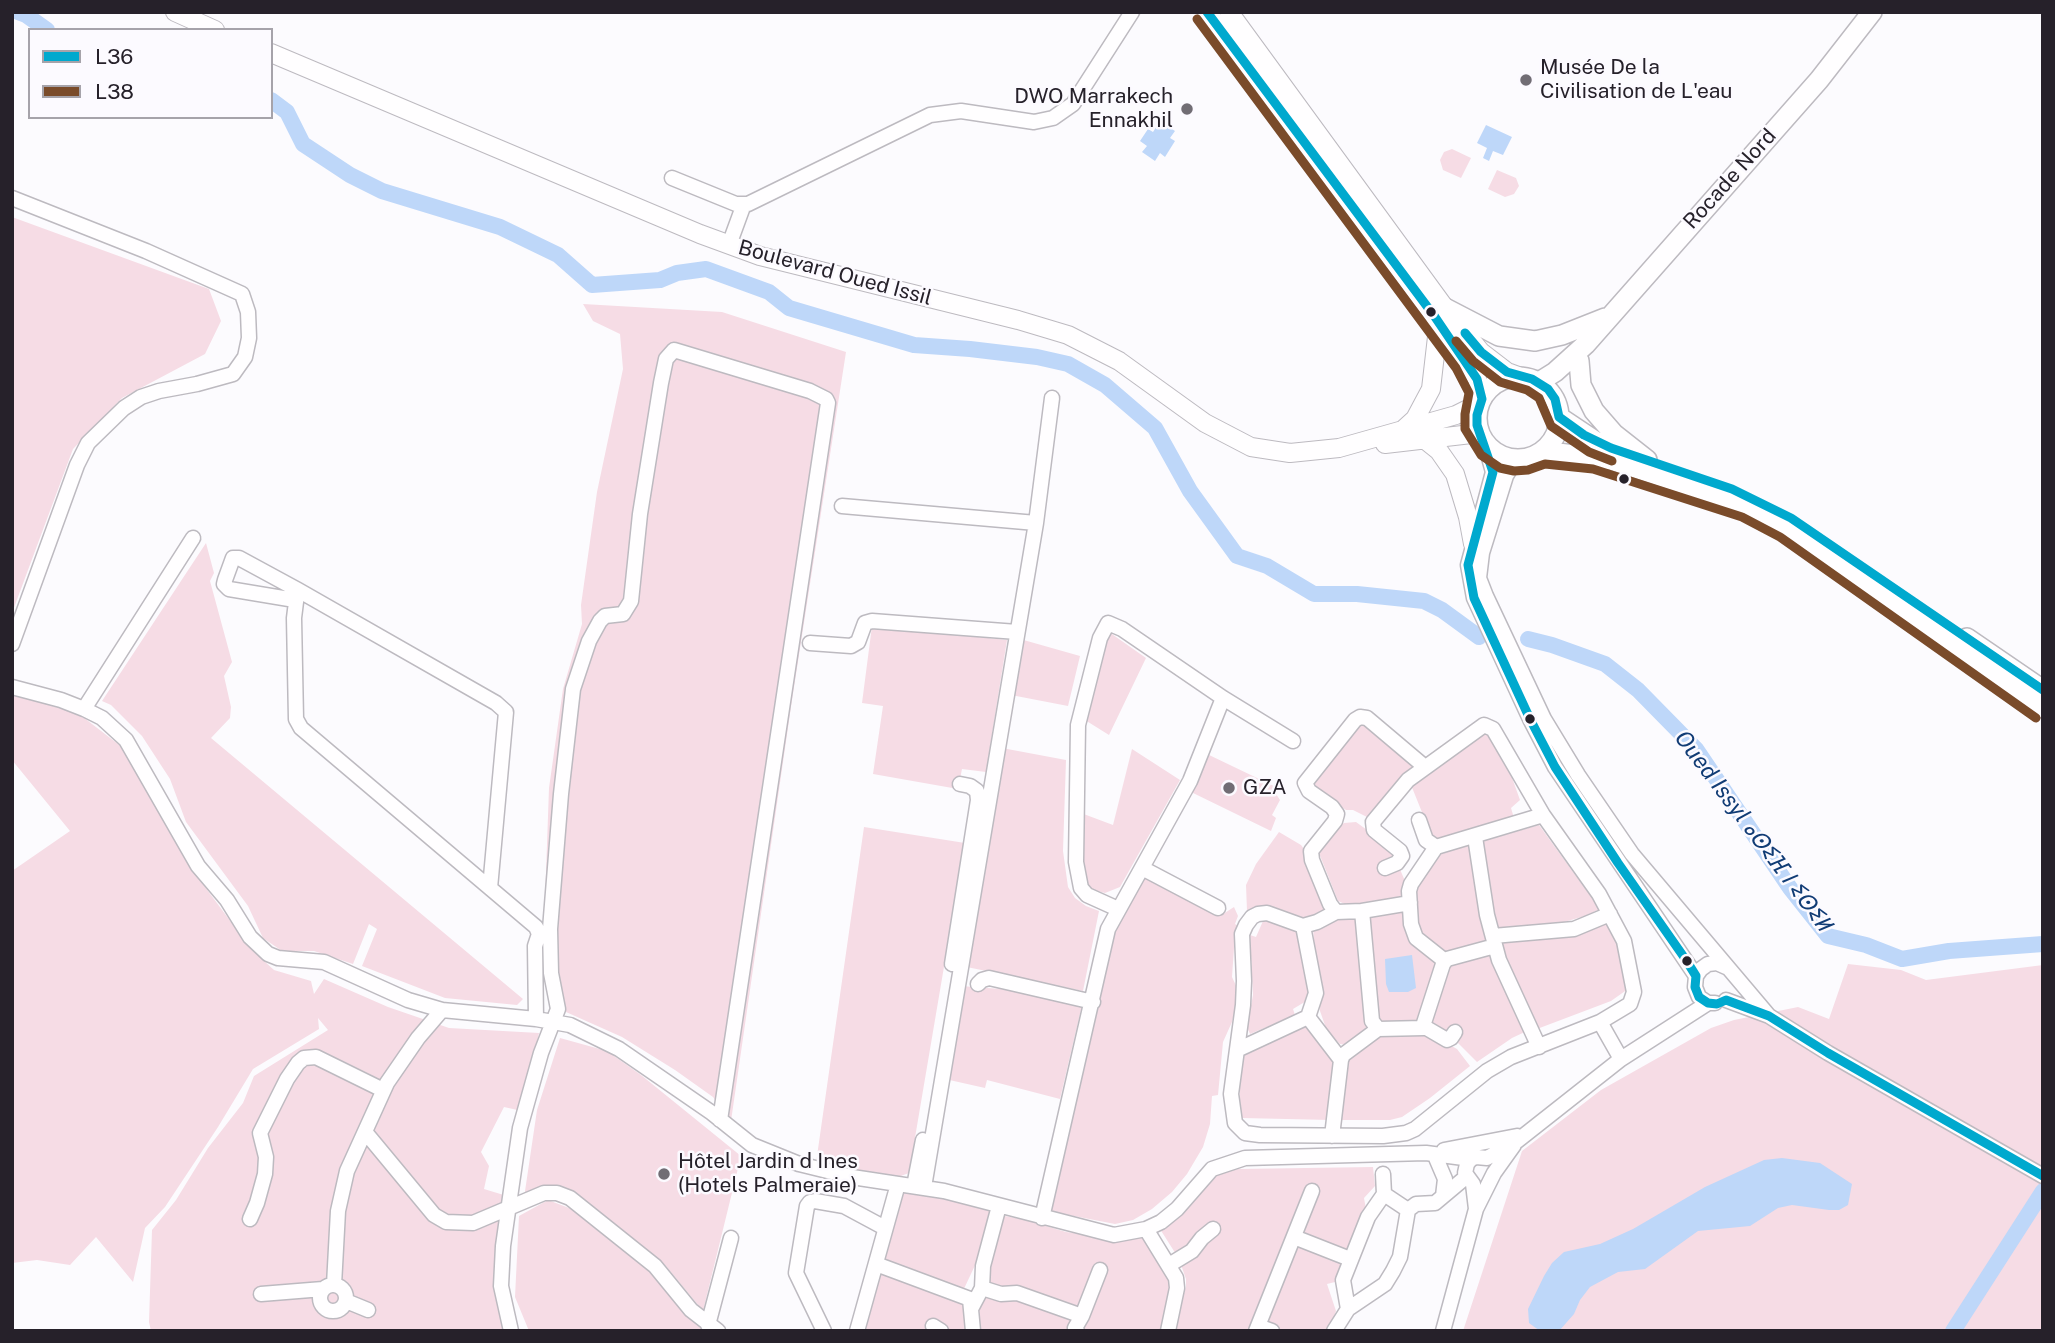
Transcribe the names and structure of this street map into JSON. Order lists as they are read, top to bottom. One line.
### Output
{"streets":{"highway":["Rocade Nord"],"main road":["Boulevard Oued Issil"]},"water":["Oued Issyl ⴰⵙⵉⴼ ⵏ ⵉⵙⵉⵍ"],"places":["Musée De la Civilisation de L'eau","DWO Marrakech Ennakhil","GZA","Hôtel Jardin d Ines (Hotels Palmeraie)"],"lines":["transit line L36","transit line L38"],"legend":["L36","L38"]}
